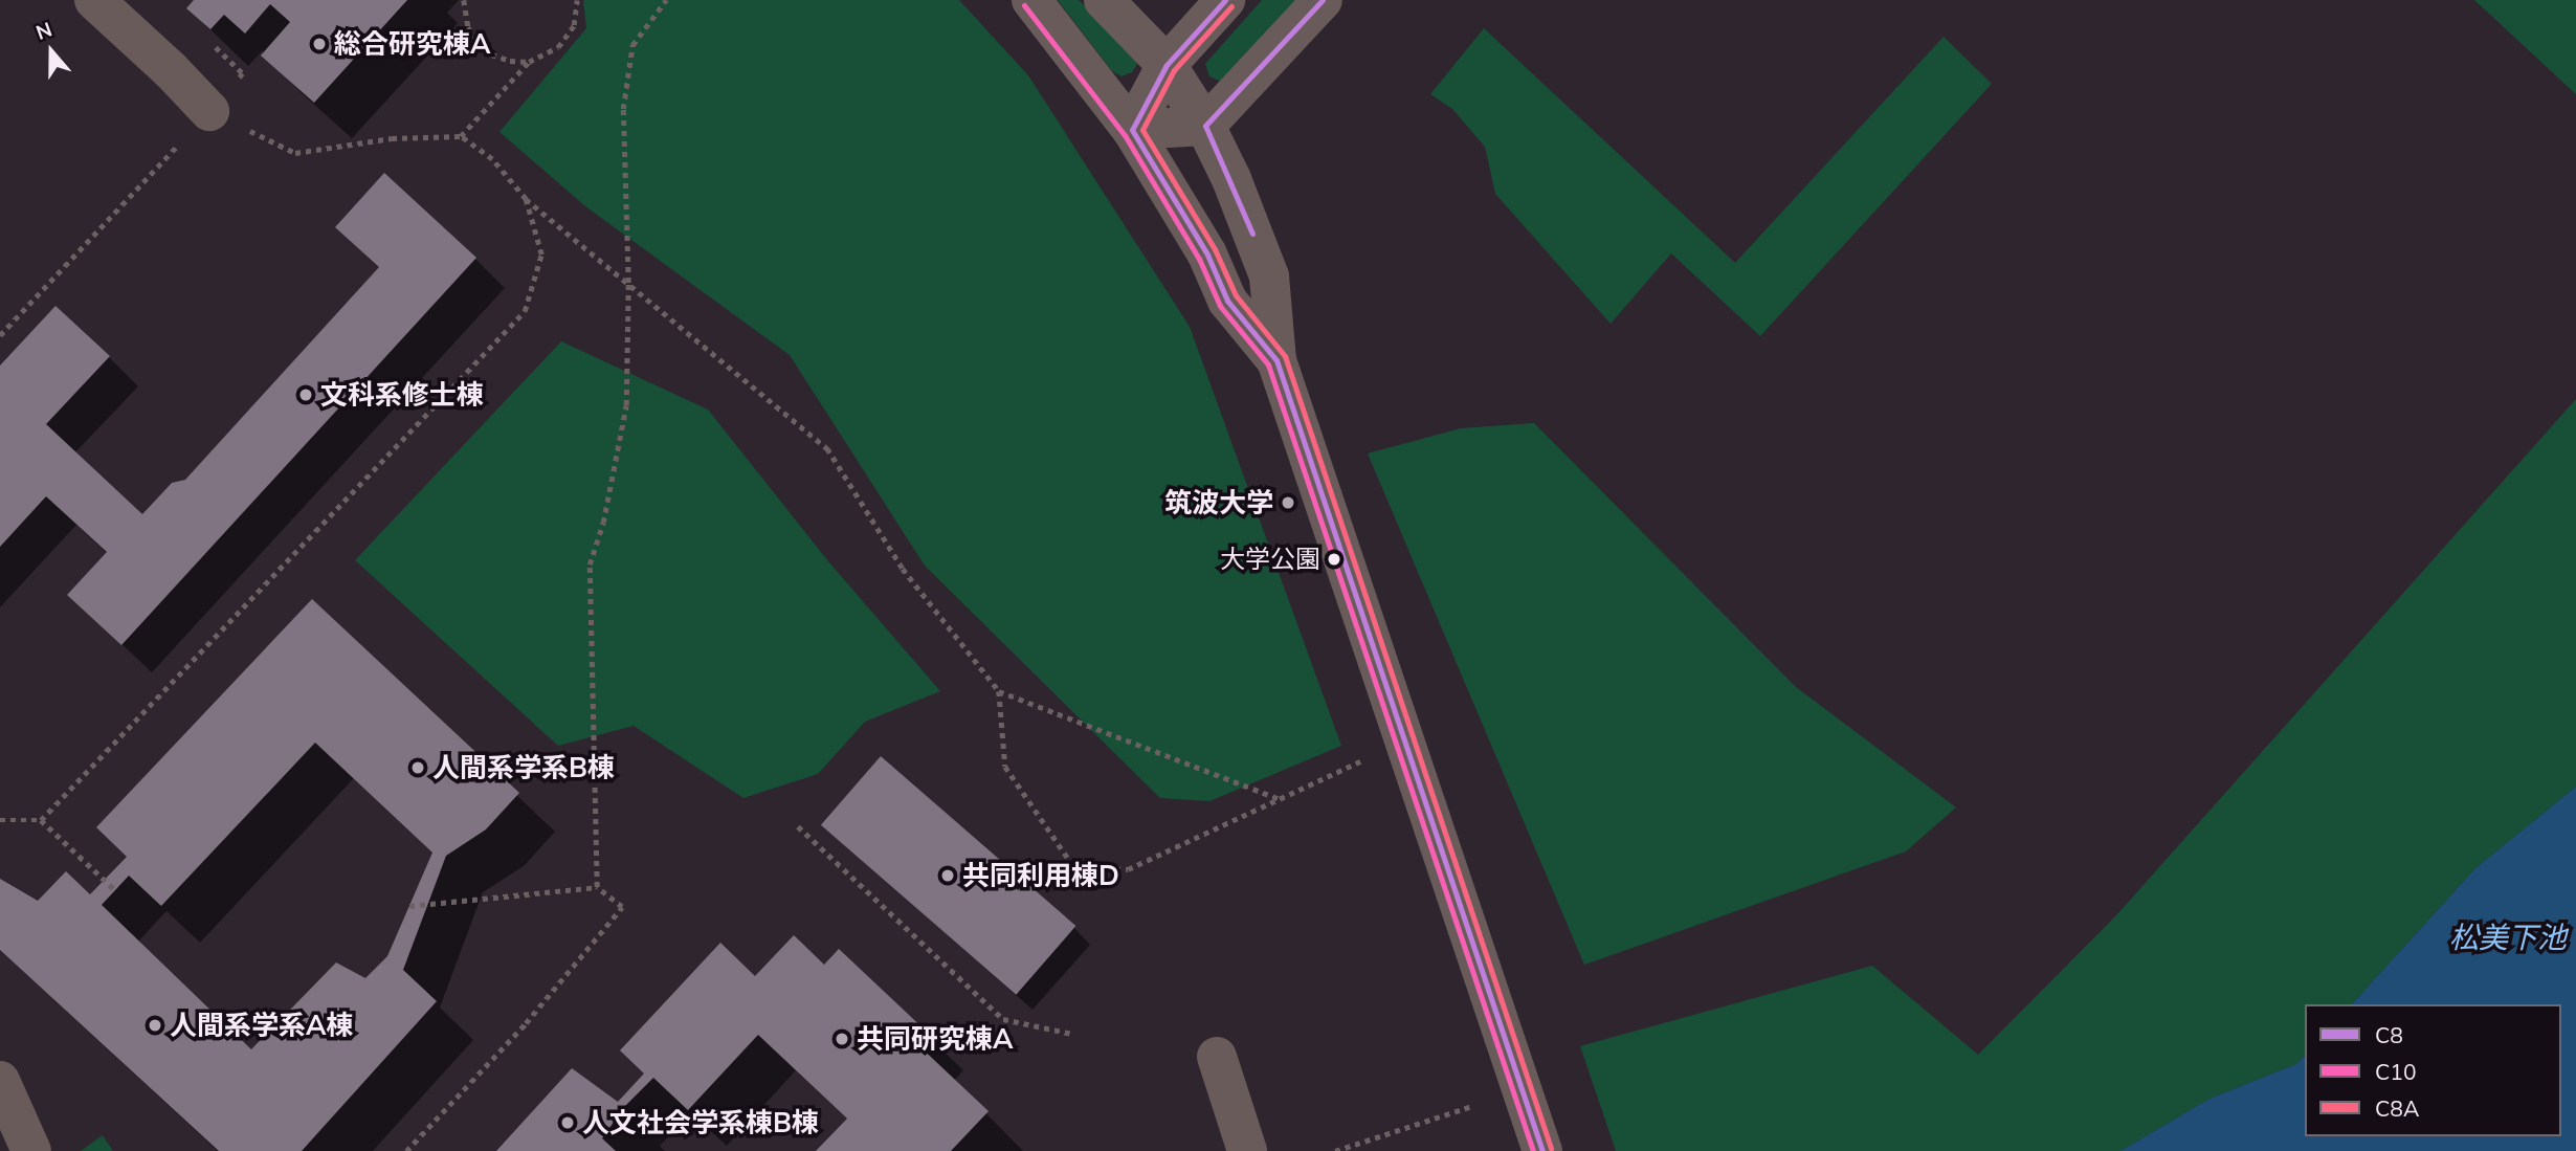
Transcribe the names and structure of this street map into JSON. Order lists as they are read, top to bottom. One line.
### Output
{"water":["松美下池"],"places":["総合研究棟A","文科系修士棟","筑波大学","大学公園","人間系学系B棟","共同利用棟D","人間系学系A棟","共同研究棟A","人文社会学系棟B棟"],"lines":["transit line C8","transit line C10","transit line C8A"],"legend":["C8","C10","C8A"],"north":"top"}
